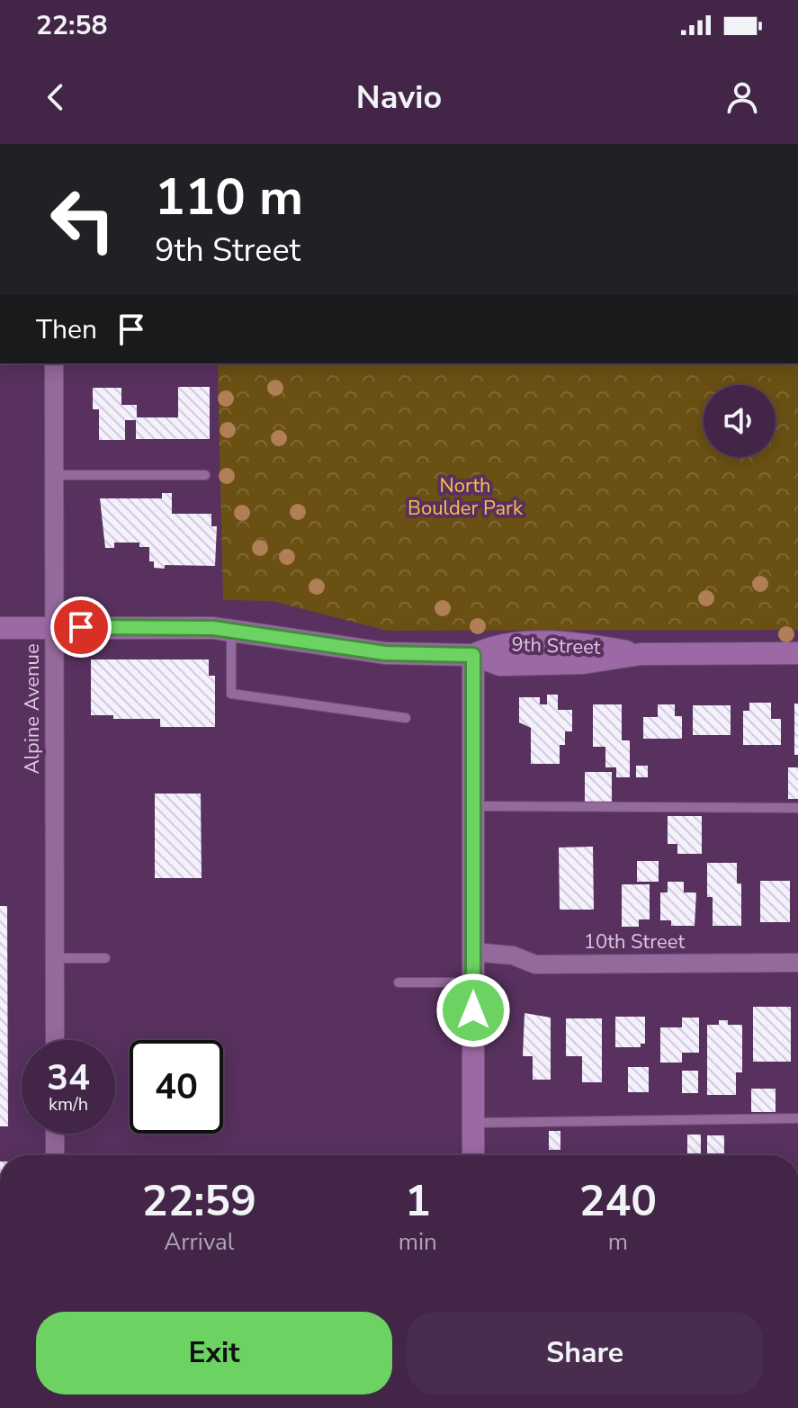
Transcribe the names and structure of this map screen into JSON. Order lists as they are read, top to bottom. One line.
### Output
{"streets":{"street":["9th Street","Alpine Avenue","10th Street"]},"crossings":[["9th Street","Alpine Avenue"]],"parks":["North Boulder Park"],"page":{"status":"22:58","header":"Navio","turn":["110 m","9th Street"],"then":"Then","speed":"34 km/h","limit":"40","eta":["22:59","Arrival","1","min","240","m"],"buttons":["Exit","Share"]}}
